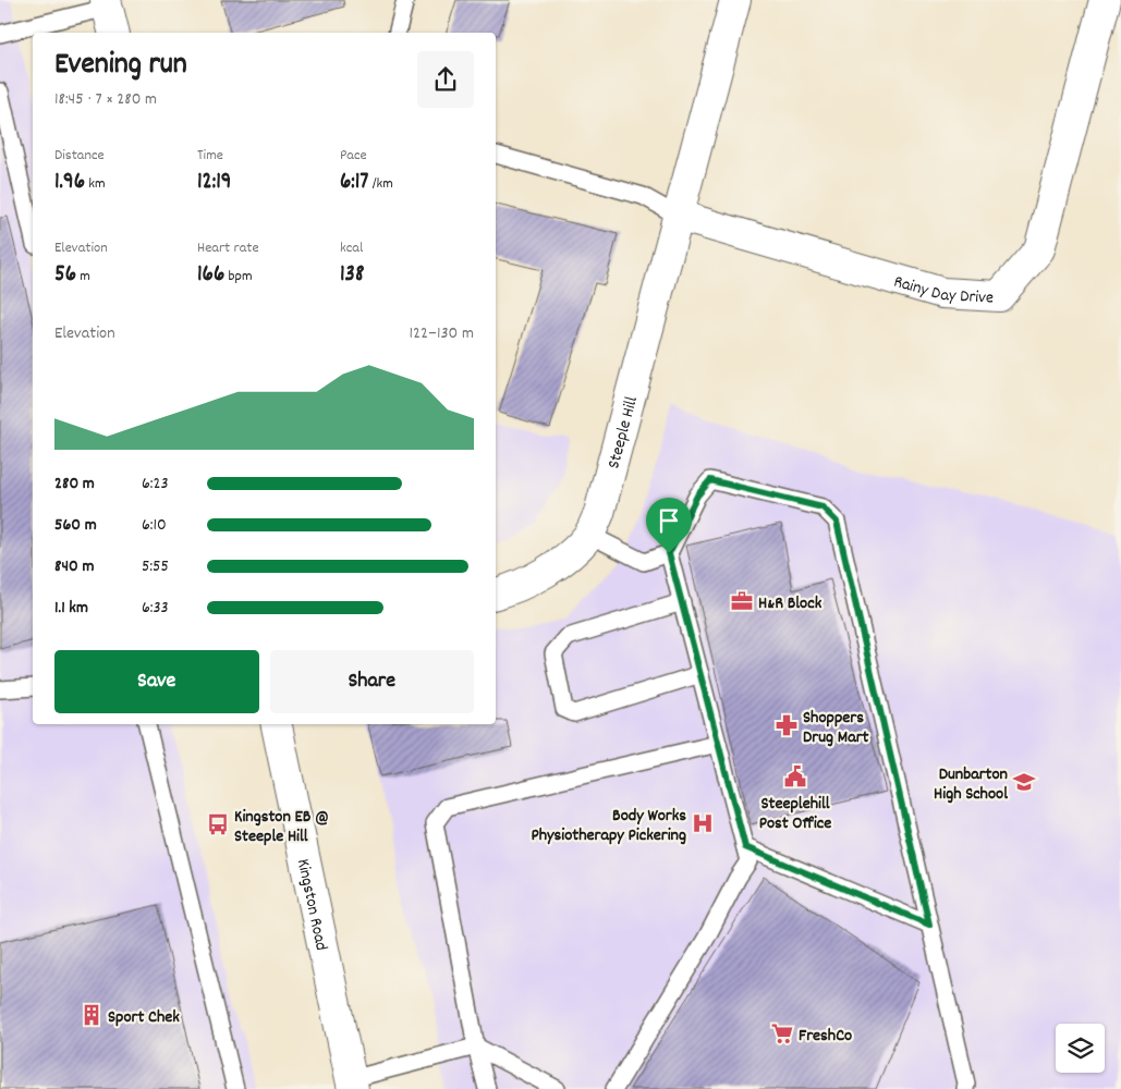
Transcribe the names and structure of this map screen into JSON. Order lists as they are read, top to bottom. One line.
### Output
{"streets":{"street":["Rainy Day Drive","Steeple Hill","Kingston Road"]},"crossings":[["Rainy Day Drive","Steeple Hill"]],"places":{"office":["H&R Block"],"pharmacy":["Shoppers Drug Mart"],"public building":["Steeplehill Post Office"],"school or university":["Dunbarton High School"],"hospital":["Body Works Physiotherapy Pickering"],"bus stop":["Kingston EB @ Steeple Hill"],"building":["Sport Chek"],"supermarket":["FreshCo"]},"page":{"heading":["Evening run","18:45 · 7 × 280 m"],"stats":[["Distance","1.96 km"],["Time","12:19"],["Pace","6:17 /km"],["Elevation","56 m"],["Heart rate","166 bpm"],["kcal","138"]],"chart":["Elevation","122–130 m"],"list":[{"name":"280 m","note":"6:23"},{"name":"560 m","note":"6:10"},{"name":"840 m","note":"5:55"},{"name":"1.1 km","note":"6:33"}],"buttons":["Save","Share"]}}
